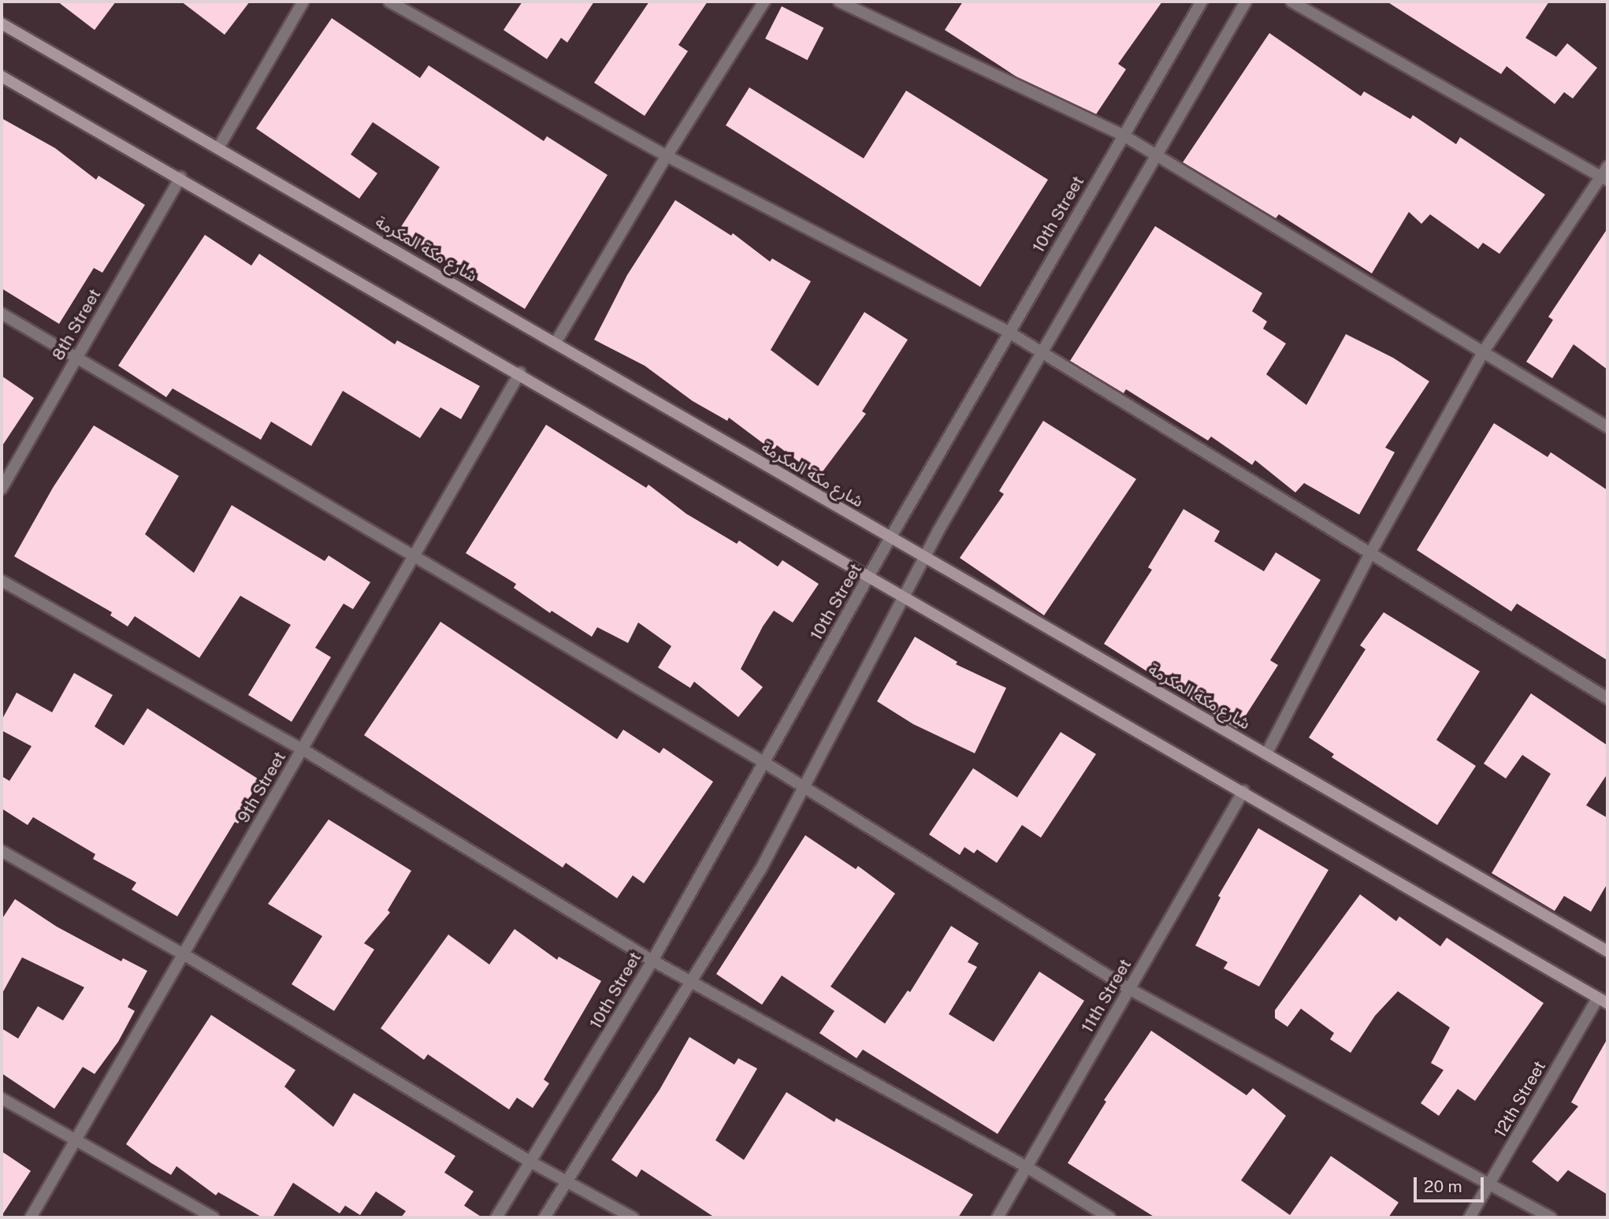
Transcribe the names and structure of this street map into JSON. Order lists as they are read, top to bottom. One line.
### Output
{"streets":{"main road":["شارع مكة المكرمة"],"street":["10th Street","8th Street","9th Street","11th Street","12th Street"]},"crossings":[["10th Street","شارع مكة المكرمة"]],"scale_bar":"20 m"}
